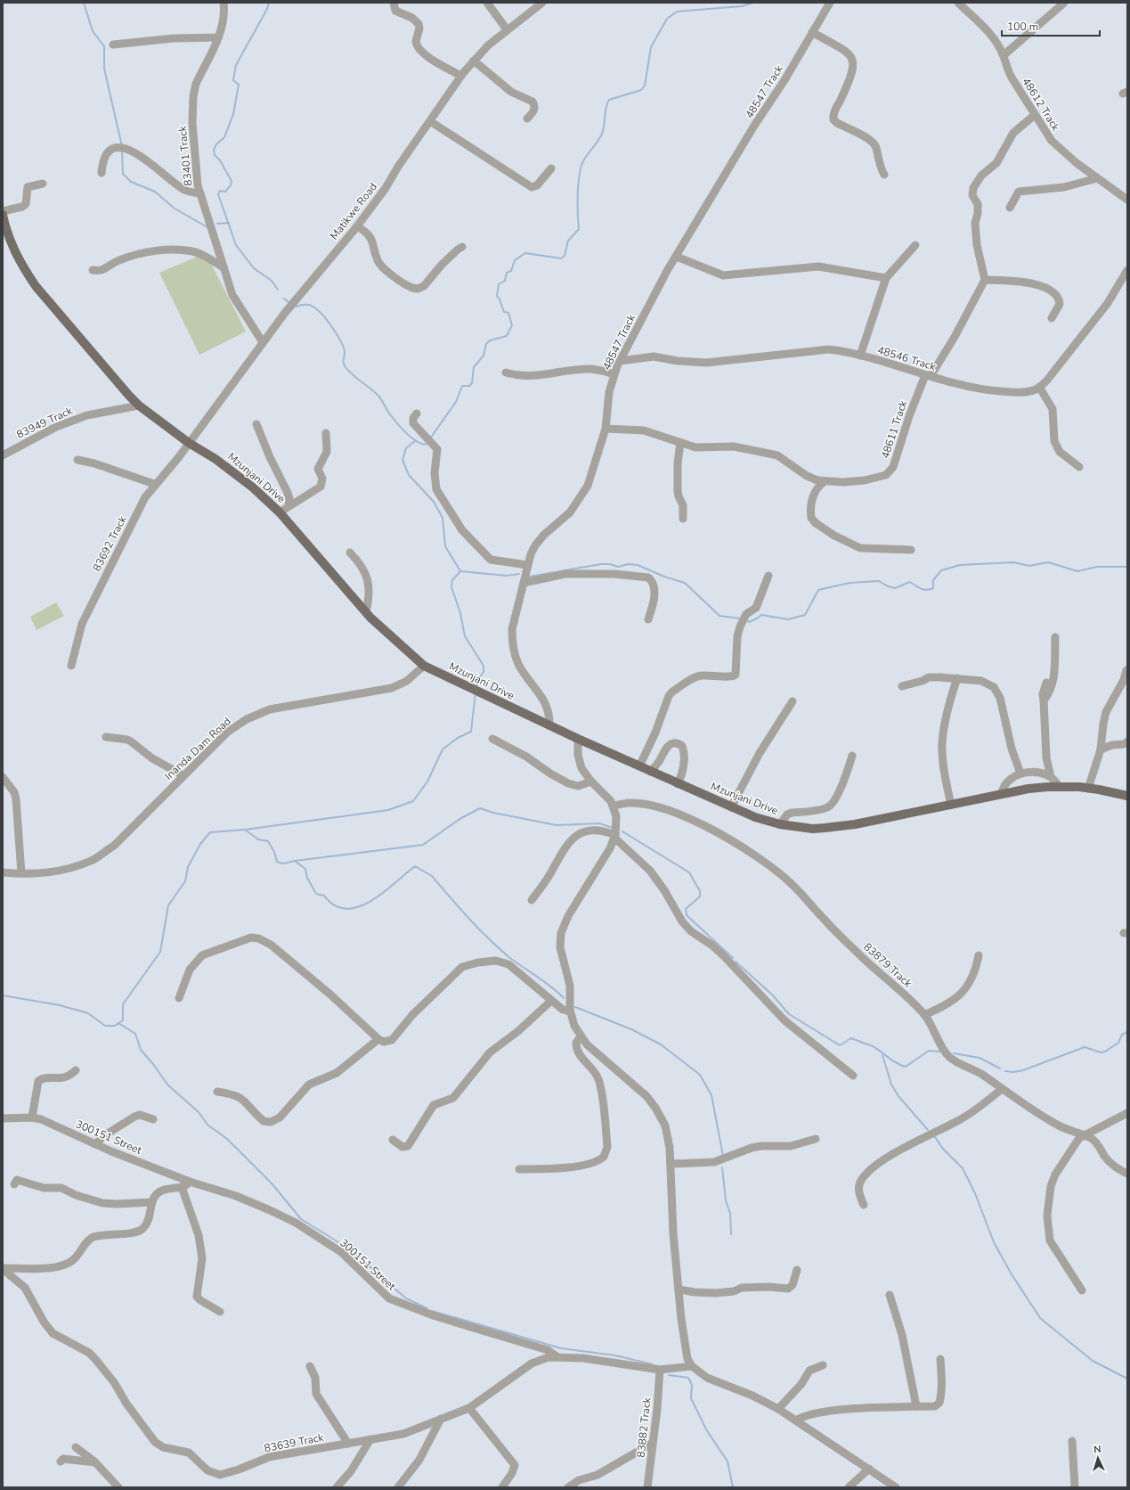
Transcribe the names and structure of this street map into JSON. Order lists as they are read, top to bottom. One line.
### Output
{"streets":{"main road":["Mzunjani Drive"],"street":["48547 Track","48612 Track","83401 Track","Matikwe Road","48546 Track","83949 Track","48611 Track","83692 Track","Inanda Dam Road","83879 Track","300151 Street","83882 Track","83639 Track"]},"crossings":[["48547 Track","48546 Track"],["48547 Track","48611 Track"],["48547 Track","Mzunjani Drive"],["83401 Track","Matikwe Road"],["Matikwe Road","Mzunjani Drive"],["Matikwe Road","83692 Track"],["48546 Track","48611 Track"],["83949 Track","Mzunjani Drive"],["Mzunjani Drive","83692 Track"],["Mzunjani Drive","Inanda Dam Road"],["300151 Street","83882 Track"],["300151 Street","83639 Track"]],"scale_bar":"100 m","north":"top"}
